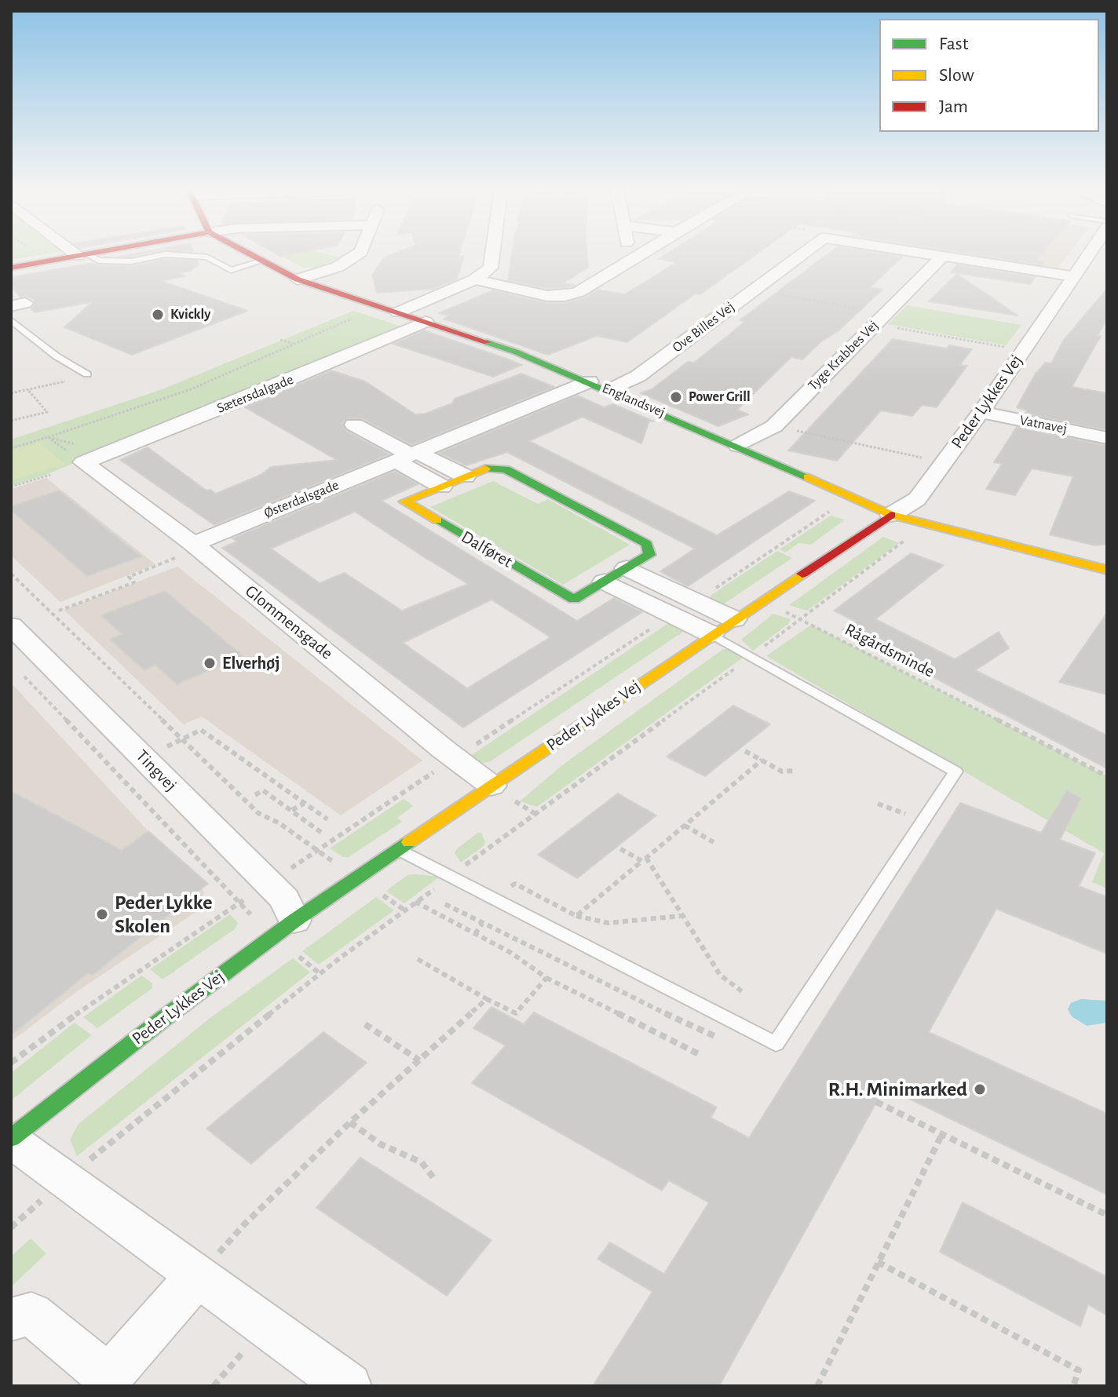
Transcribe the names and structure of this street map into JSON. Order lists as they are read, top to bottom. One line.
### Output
{"streets":{"street":["Ove Billes Vej","Tyge Krabbes Vej","Sætersdalgade","Englandsvej","Peder Lykkes Vej","Vatnavej","Østerdalsgade","Dalføret","Glommensgade","Tingvej"],"path":["Rågårdsminde"]},"crossings":[["Ove Billes Vej","Englandsvej"],["Tyge Krabbes Vej","Englandsvej"],["Sætersdalgade","Englandsvej"],["Sætersdalgade","Glommensgade"],["Englandsvej","Peder Lykkes Vej"],["Englandsvej","Østerdalsgade"],["Peder Lykkes Vej","Vatnavej"],["Peder Lykkes Vej","Glommensgade"],["Peder Lykkes Vej","Rågårdsminde"],["Peder Lykkes Vej","Tingvej"],["Østerdalsgade","Glommensgade"]],"places":["Kvickly","Power Grill","Elverhøj","Peder Lykke Skolen","R.H. Minimarked"],"legend":["Fast","Slow","Jam"]}
